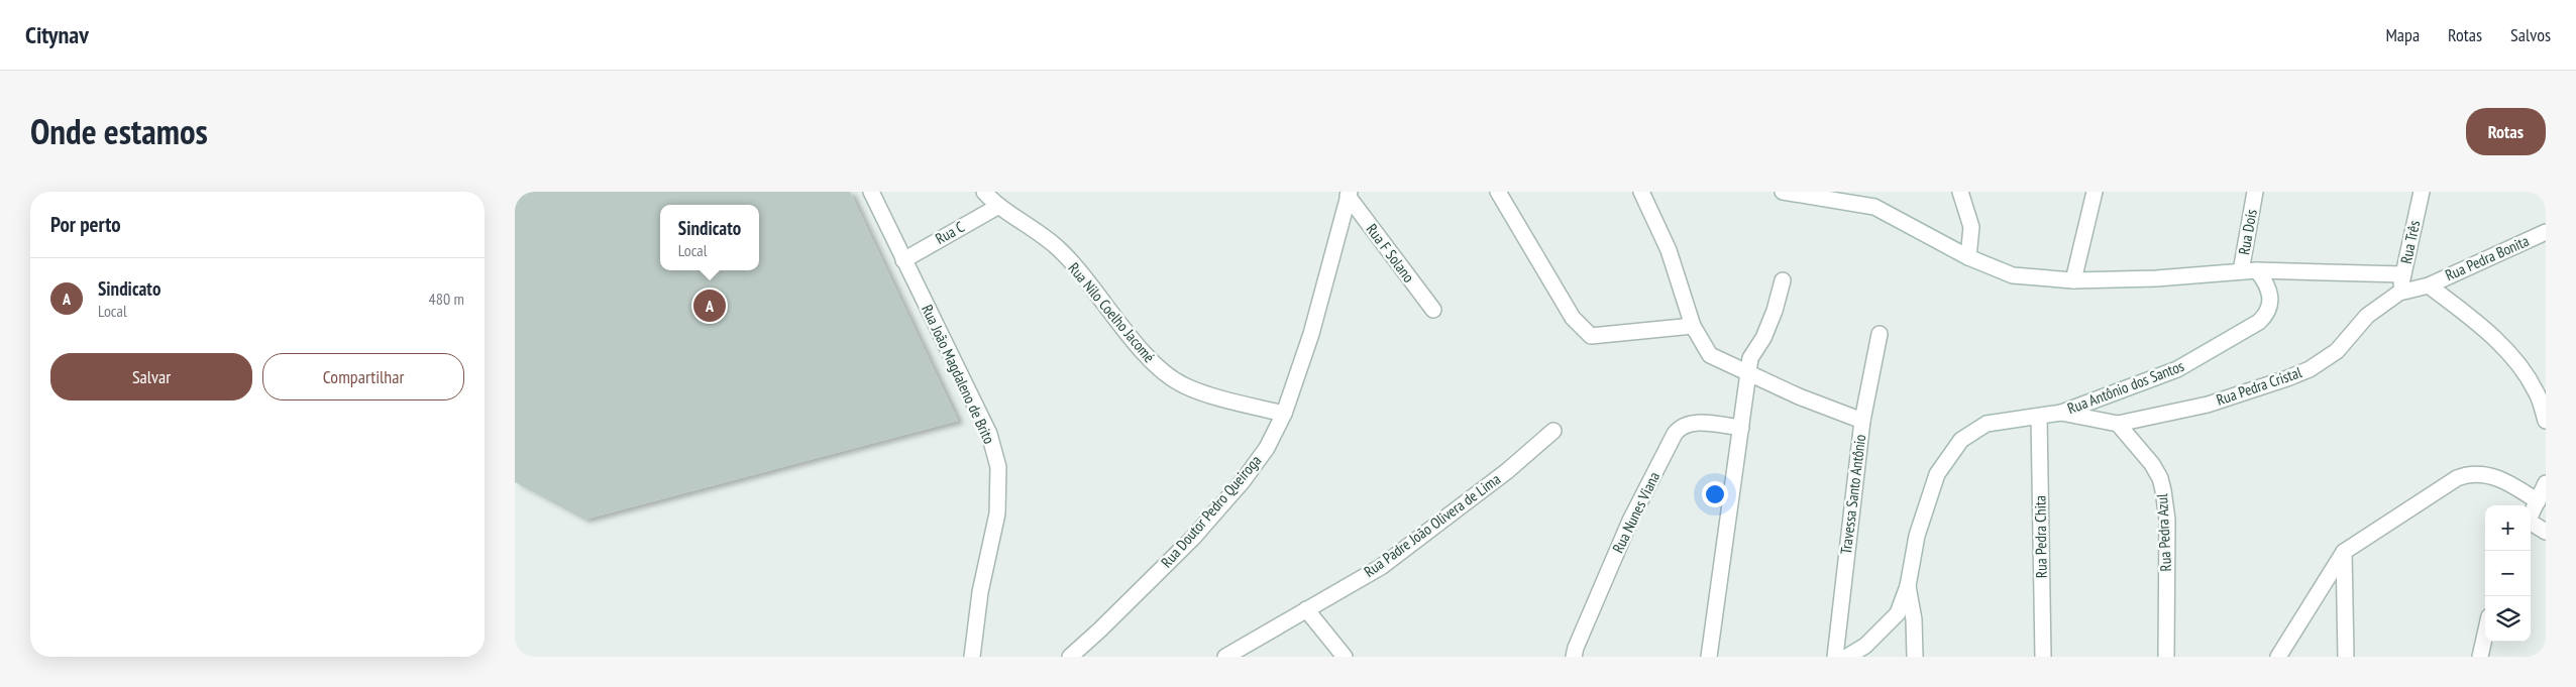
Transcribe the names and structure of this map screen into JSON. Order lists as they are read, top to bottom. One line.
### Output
{"streets":{"street":["Rua Dois","Rua C","Rua Três","Rua F Solano","Rua Pedra Bonita","Rua Nilo Coelho Jacomé","Rua João Magdaleno de Brito","Rua Pedra Cristal","Rua Antônio dos Santos","Travessa Santo Antônio","Rua Doutor Pedro Queiroga","Rua Nunes Viana","Rua Padre João Olivera de Lima","Rua Pedra Azul","Rua Pedra Chita"]},"crossings":[["Rua C","Rua Nilo Coelho Jacomé"],["Rua C","Rua João Magdaleno de Brito"],["Rua Três","Rua Pedra Cristal"],["Rua F Solano","Rua Doutor Pedro Queiroga"],["Rua Pedra Bonita","Rua Pedra Cristal"],["Rua Nilo Coelho Jacomé","Rua Doutor Pedro Queiroga"],["Rua Pedra Cristal","Rua Antônio dos Santos"],["Rua Pedra Cristal","Rua Pedra Azul"],["Rua Antônio dos Santos","Rua Pedra Chita"]],"page":{"header":"Citynav","nav":["Mapa","Rotas","Salvos"],"title":"Onde estamos","buttons":["Rotas",["Salvar","Compartilhar"]],"heading":"Por perto","popup":["Sindicato","Local"],"list":[{"mark":"A","name":"Sindicato","note":"Local","value":"480 m"}],"pins":"A","map_buttons":["+","−"]}}
